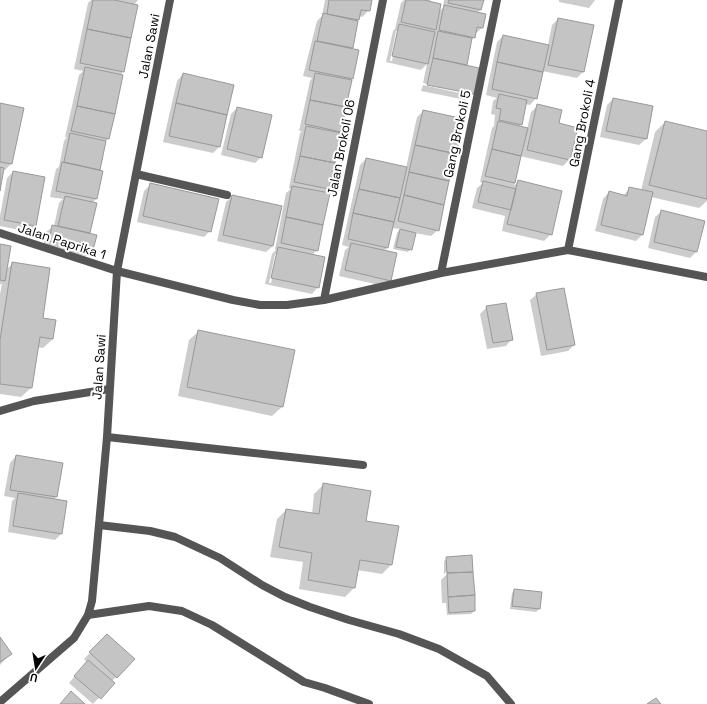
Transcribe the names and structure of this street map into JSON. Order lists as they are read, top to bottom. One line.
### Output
{"streets":{"street":["Jalan Sawi","Gang Brokoli 4","Gang Brokoli 5","Jalan Brokoli 06","Jalan Paprika 1"]},"crossings":[["Jalan Sawi","Jalan Paprika 1"],["Gang Brokoli 4","Jalan Paprika 1"],["Gang Brokoli 5","Jalan Paprika 1"],["Jalan Brokoli 06","Jalan Paprika 1"]],"north":"bottom"}
